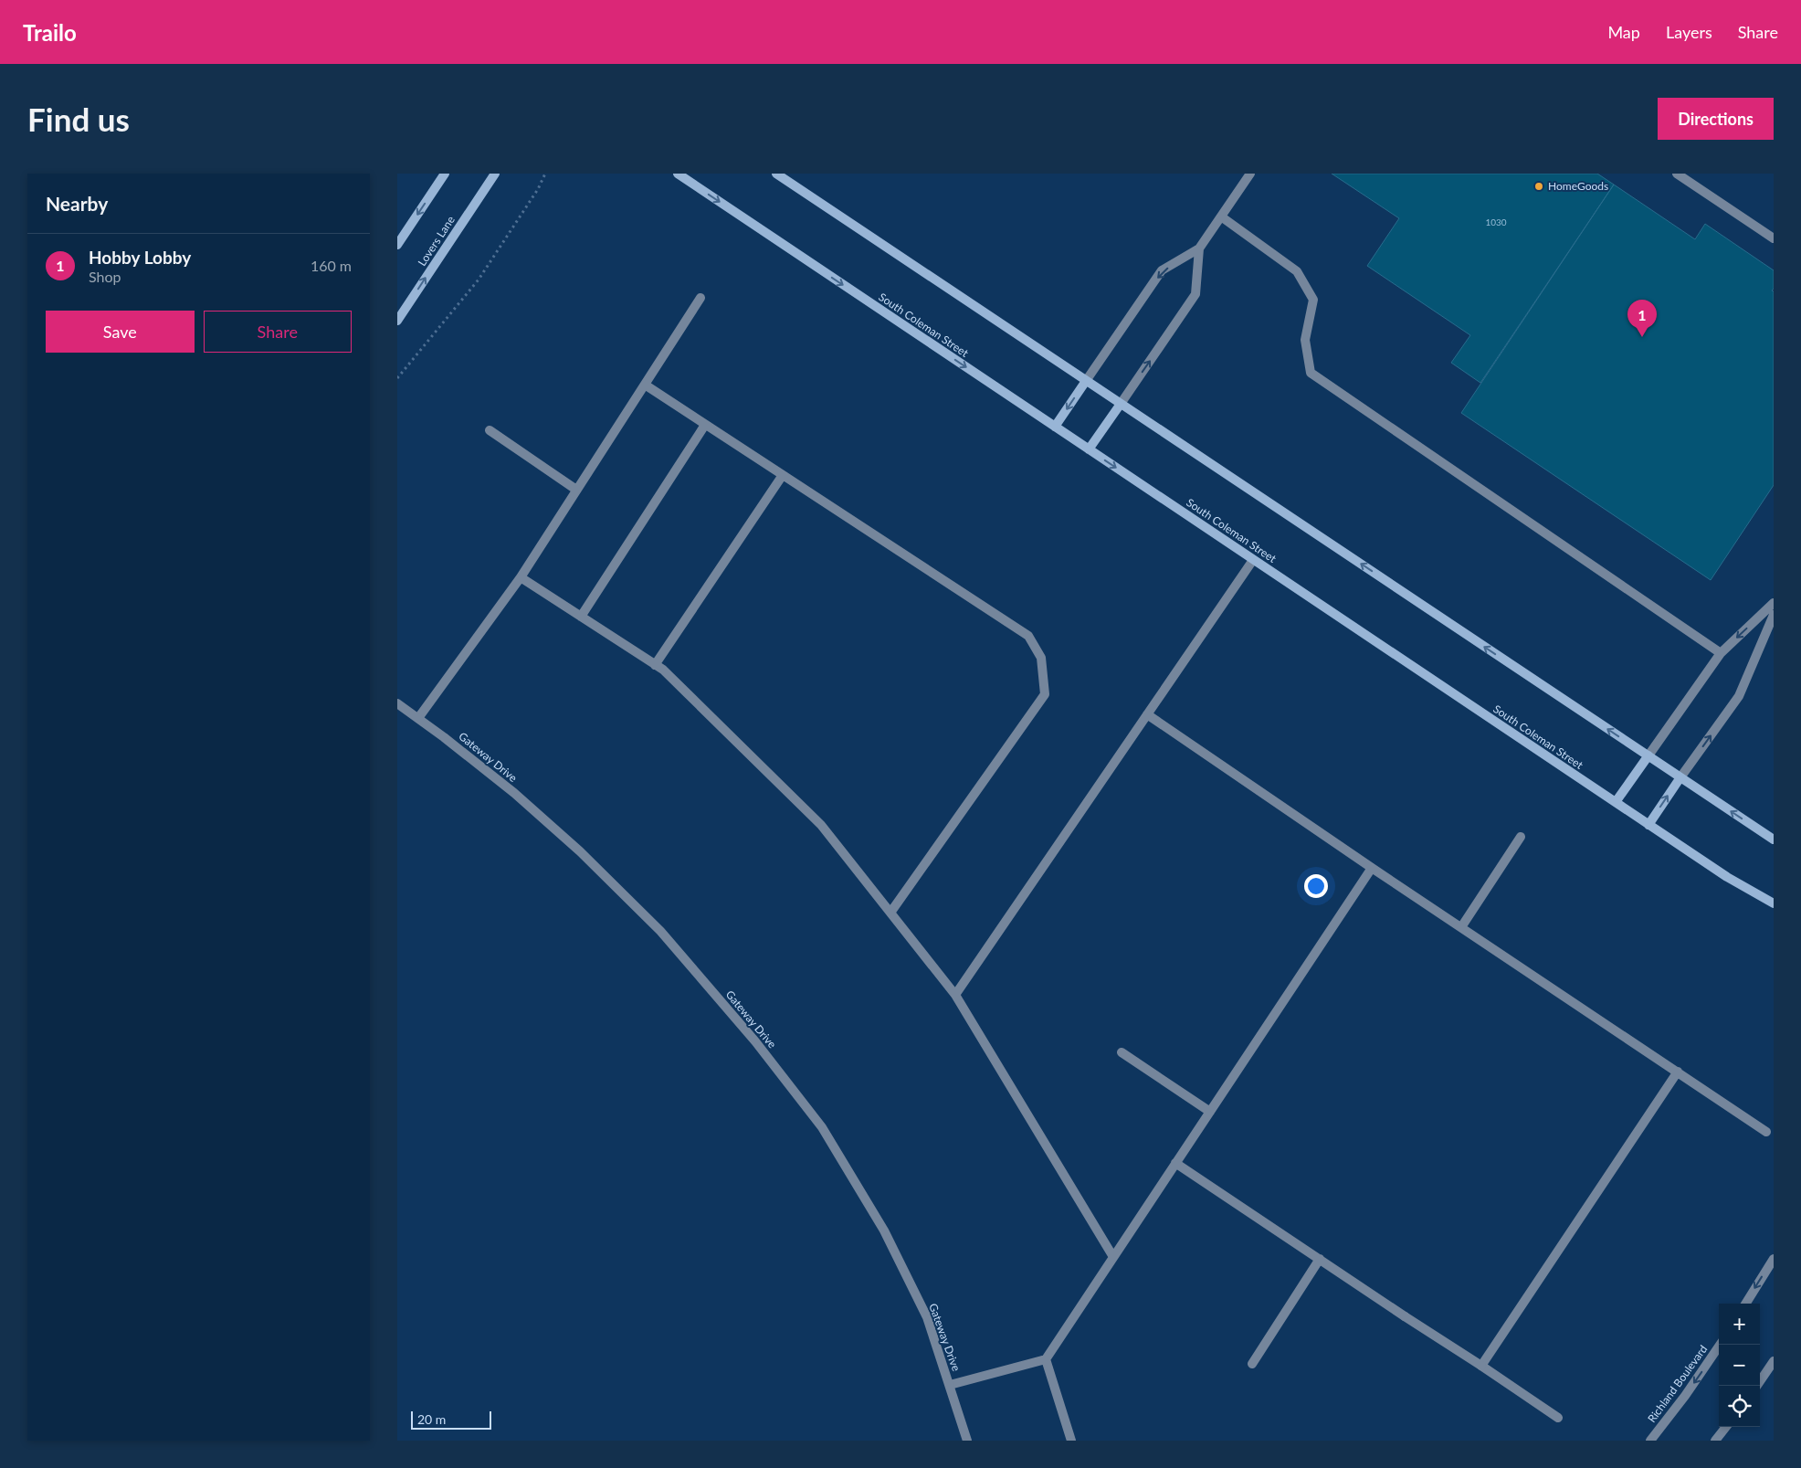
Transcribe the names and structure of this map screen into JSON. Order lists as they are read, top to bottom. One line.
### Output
{"streets":{"street":["Lovers Lane","South Coleman Street","Gateway Drive","Richland Boulevard"]},"one_way":["Richland Boulevard"],"places":["HomeGoods"],"house_numbers":["1030"],"scale_bar":"20 m","page":{"header":"Trailo","nav":["Map","Layers","Share"],"buttons":["Directions",["Save","Share"]],"title":"Find us","heading":"Nearby","list":[{"mark":"1","name":"Hobby Lobby","note":"Shop","value":"160 m"}],"pins":"1","map_buttons":["+","−"],"scale":"20 m"}}
